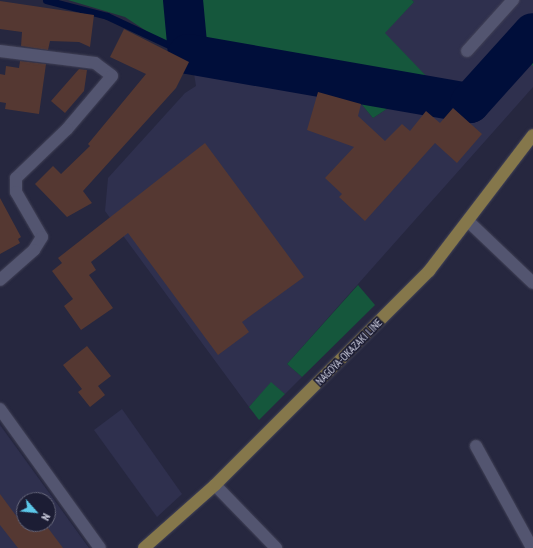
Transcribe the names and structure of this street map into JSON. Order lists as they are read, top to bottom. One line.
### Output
{"streets":{"main road":["NAGOYA-OKAZAKI LINE"]},"north":"bottom right"}
